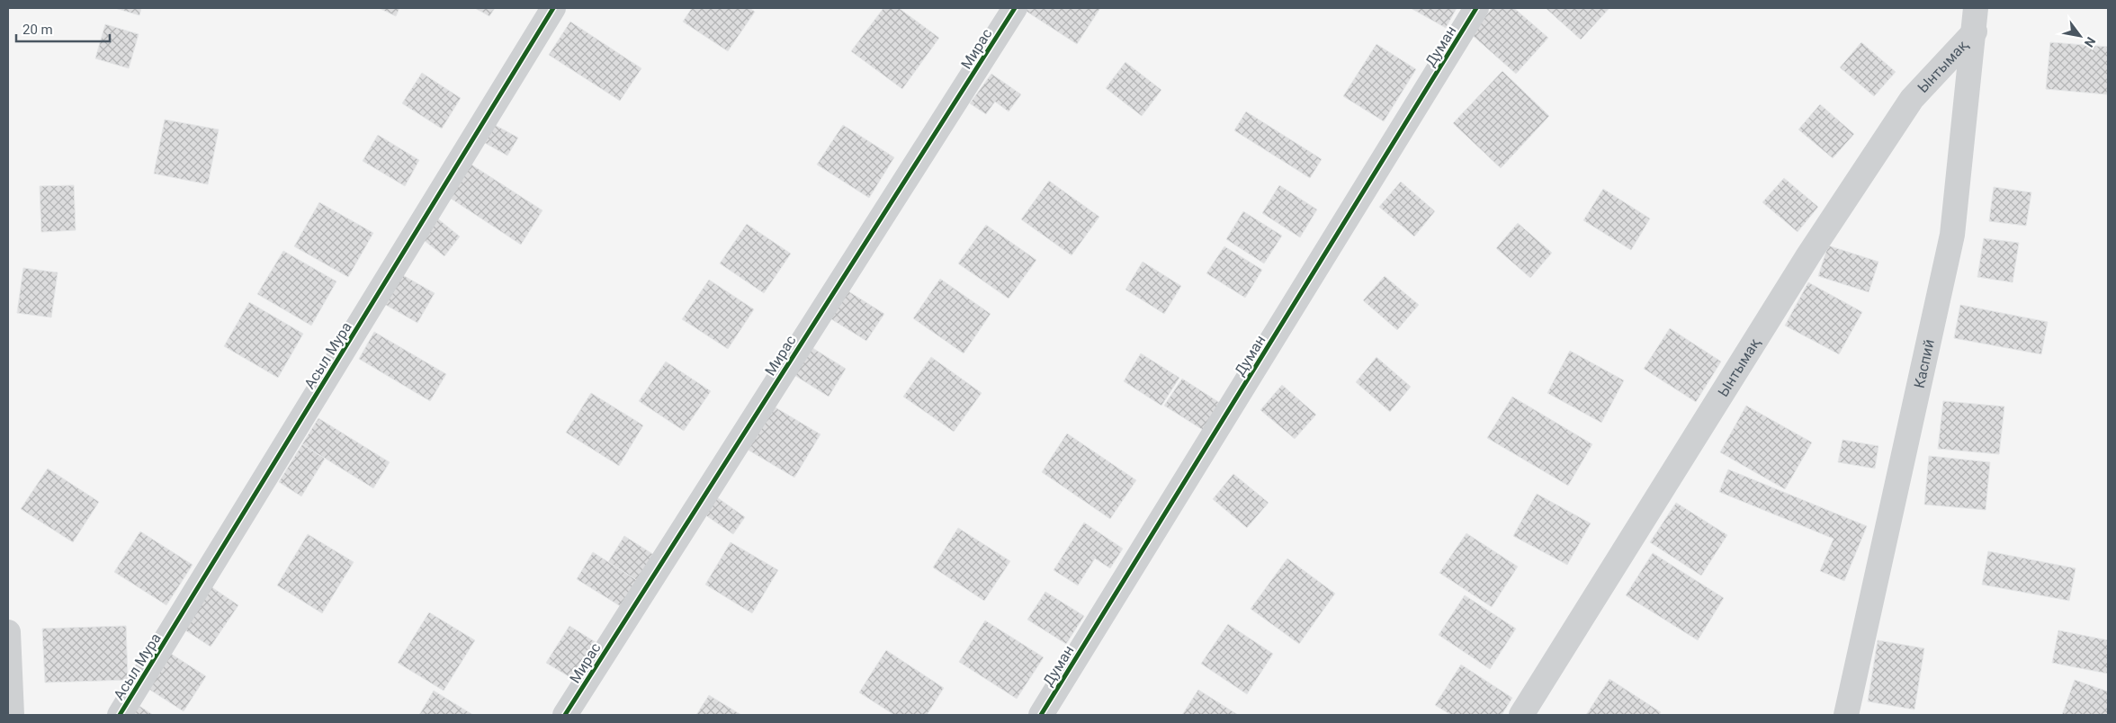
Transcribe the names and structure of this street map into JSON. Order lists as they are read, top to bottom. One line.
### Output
{"streets":{"street":["Думан","Мирас","Ынтымақ","Асыл Мура","Каспий"]},"crossings":[["Ынтымақ","Каспий"]],"scale_bar":"20 m","north":"bottom right"}
